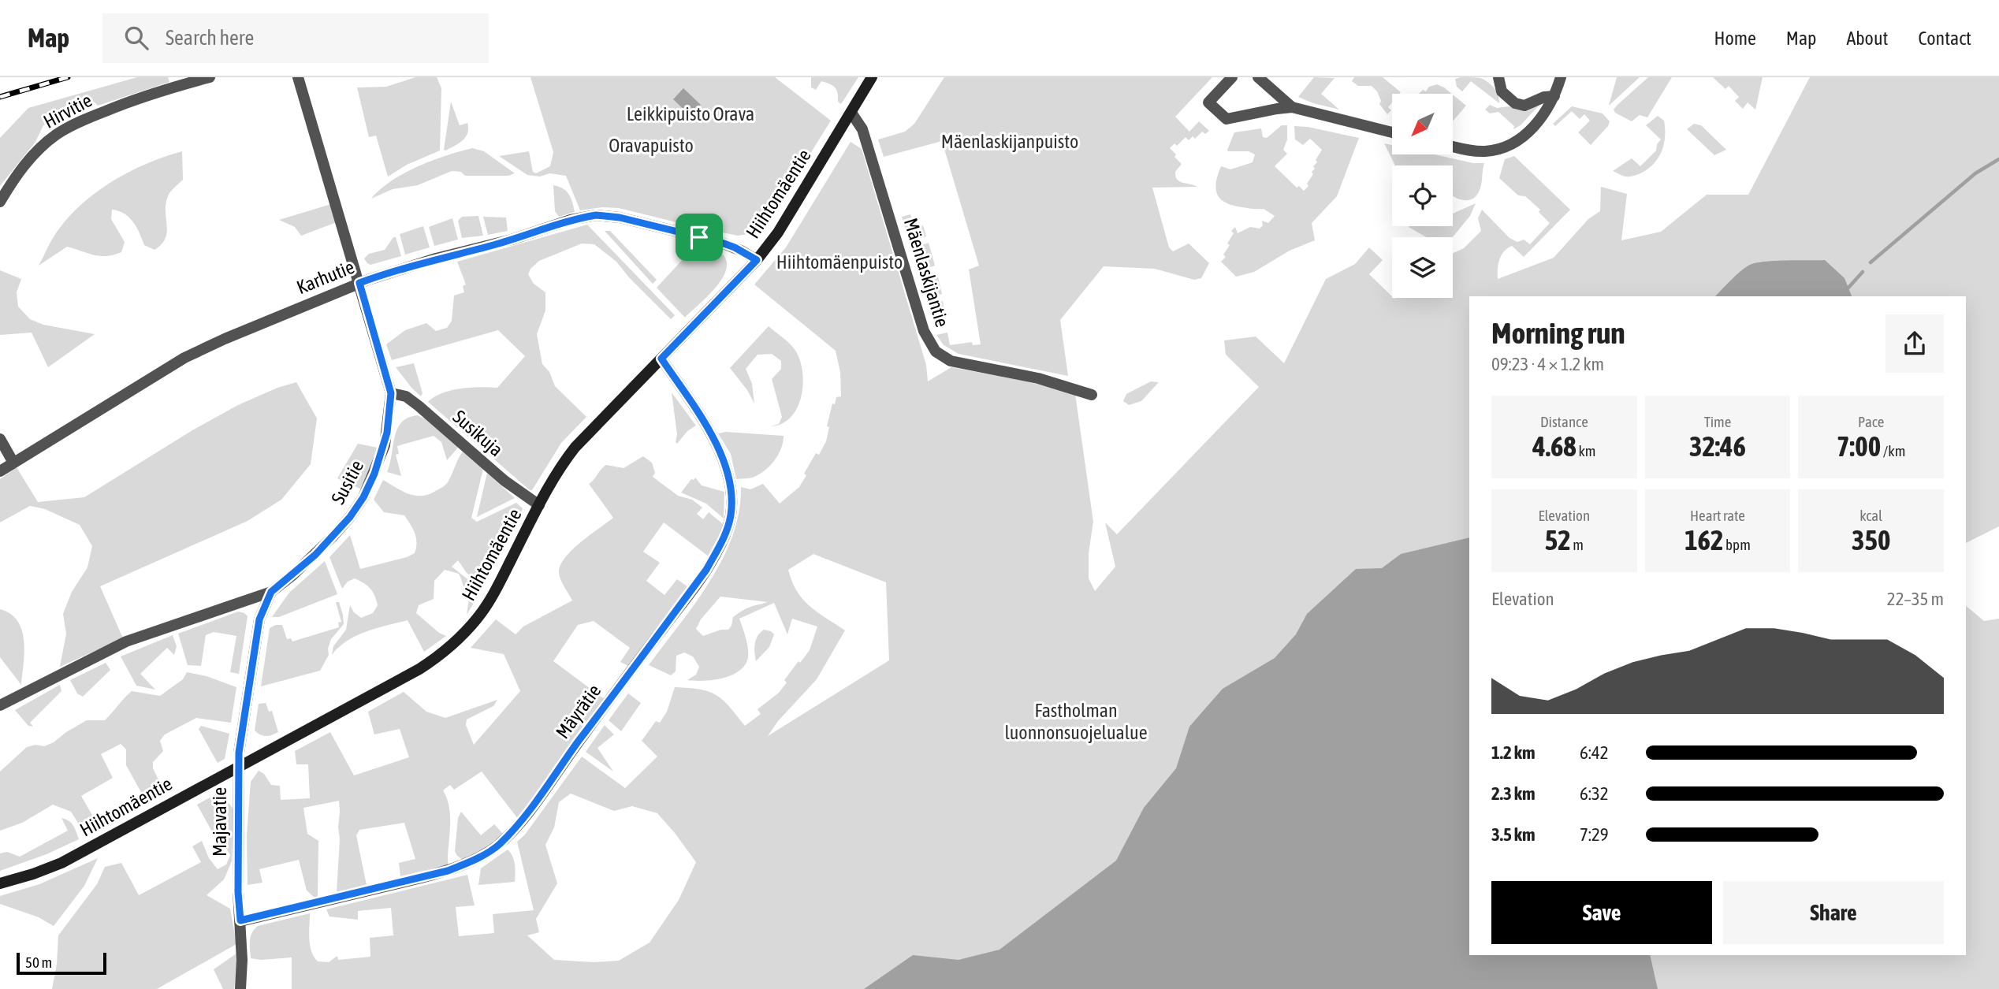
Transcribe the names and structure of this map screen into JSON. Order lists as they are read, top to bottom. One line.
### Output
{"streets":{"street":["Hirvitie","Hiihtomäentie","Mäenlaskijantie","Karhutie","Susikuja","Susitie","Mäyrätie","Majavatie"]},"crossings":[["Hiihtomäentie","Mäenlaskijantie"],["Hiihtomäentie","Karhutie"],["Hiihtomäentie","Susikuja"],["Hiihtomäentie","Mäyrätie"],["Hiihtomäentie","Majavatie"],["Karhutie","Susitie"],["Susikuja","Susitie"],["Susitie","Majavatie"],["Mäyrätie","Majavatie"]],"parks":["Leikkipuisto Orava","Mäenlaskijanpuisto","Oravapuisto","Hiihtomäenpuisto","Fastholman luonnonsuojelualue"],"scale_bar":"50 m","north":"bottom left","page":{"header":"Map","search":"Search here","nav":["Home","Map","About","Contact"],"heading":["Morning run","09:23 · 4 × 1.2 km"],"stats":[["Distance","4.68 km"],["Time","32:46"],["Pace","7:00 /km"],["Elevation","52 m"],["Heart rate","162 bpm"],["kcal","350"]],"chart":["Elevation","22–35 m"],"list":[{"name":"1.2 km","note":"6:42"},{"name":"2.3 km","note":"6:32"},{"name":"3.5 km","note":"7:29"}],"buttons":["Save","Share"],"scale":"50 m"}}
